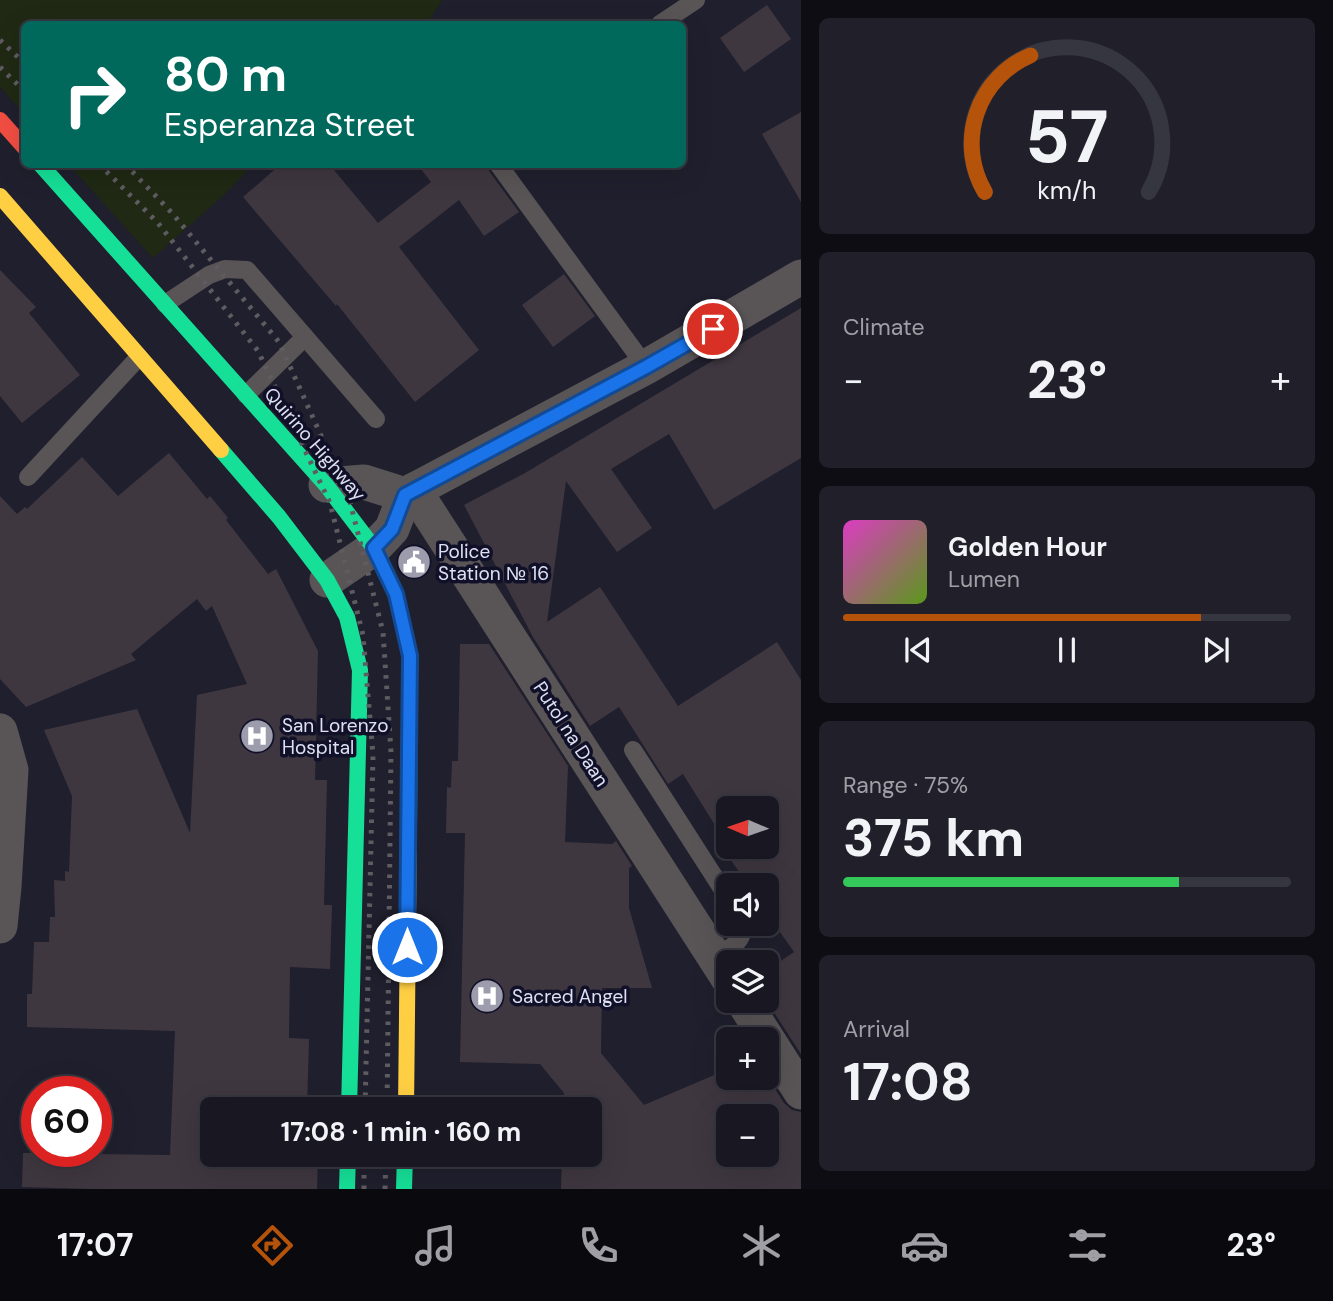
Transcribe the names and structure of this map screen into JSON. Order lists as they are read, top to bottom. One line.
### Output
{"streets":{"main road":["Quirino Highway"],"street":["Putol na Daan"]},"places":{"public building":["Police Station № 16"],"hospital":["San Lorenzo Hospital","Sacred Angel"]},"north":"left","page":{"turn":["80 m","Esperanza Street"],"tile":["Climate",["Range · 75%","375 km"],["Arrival","17:08"]],"heat":["−","23°","+"],"song":["Golden Hour","Lumen"],"map_buttons":["+","−"],"limit":"60","trip":"17:08 · 1 min · 160 m","tabs":["17:07","23°"],"gauge":["57","km/h"]}}
